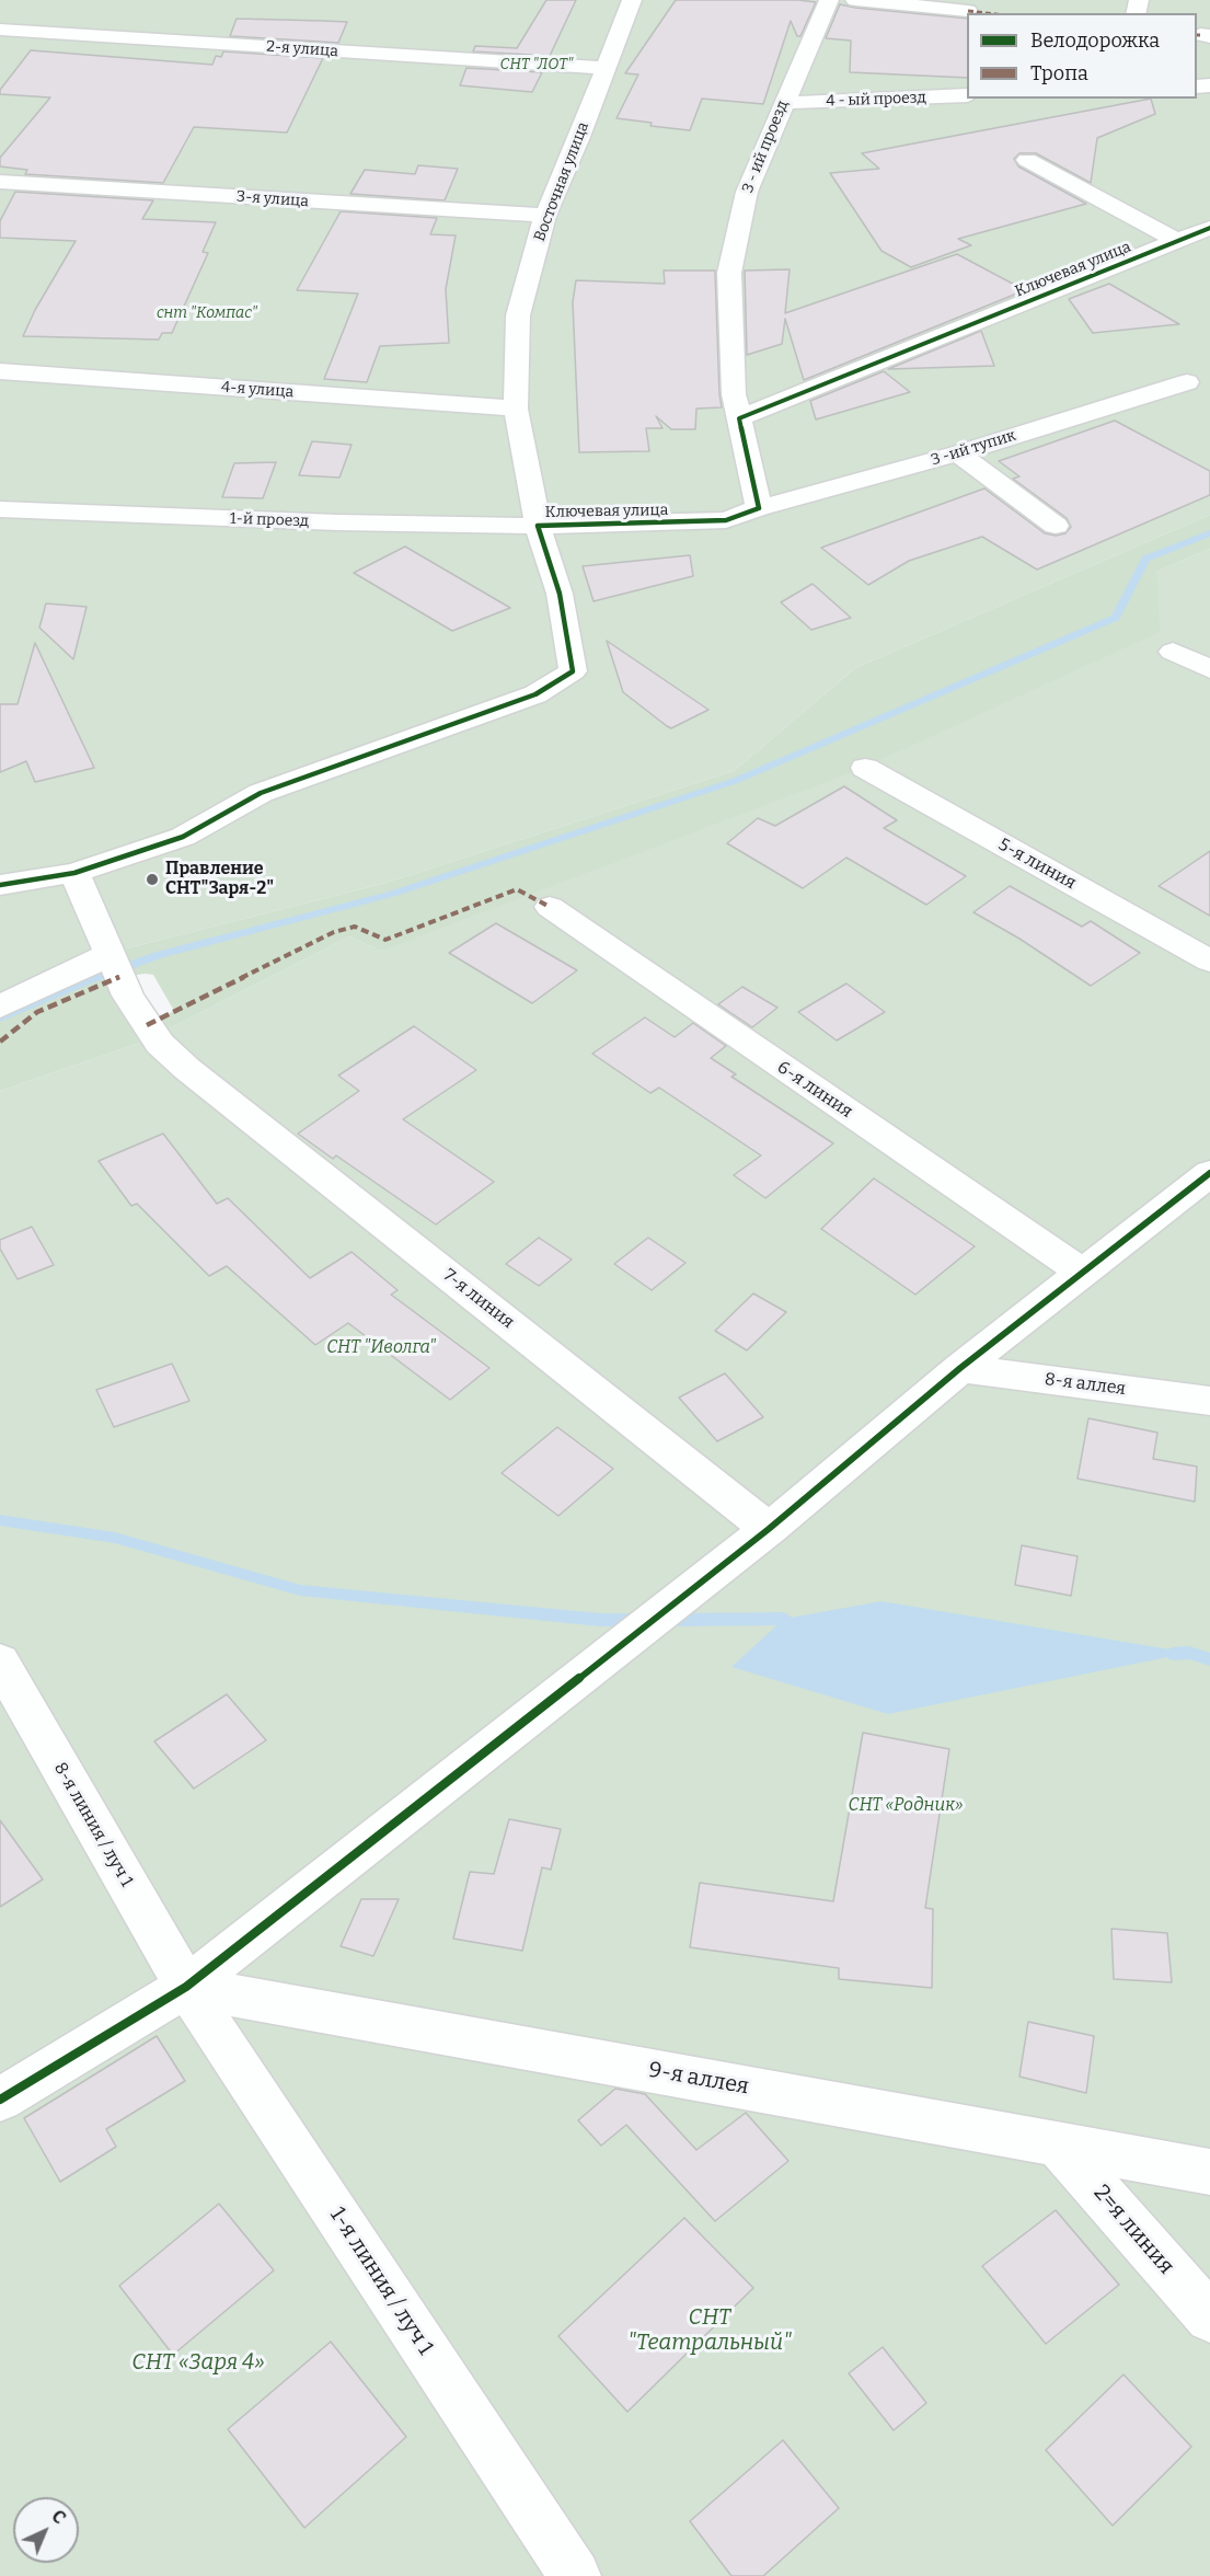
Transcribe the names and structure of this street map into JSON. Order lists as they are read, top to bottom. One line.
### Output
{"streets":{"street":["2-я улица","4 - ый проезд","3 - ий проезд","Восточная улица","3-я улица","Ключевая улица","4-я улица","3 -ий тупик","1-й проезд","5-я линия","6-я линия","7-я линия","8-я аллея","8-я линия / луч 1","9-я аллея","2=я линия","1-я линия / луч 1"]},"crossings":[["2-я улица","Восточная улица"],["4 - ый проезд","3 - ий проезд"],["3 - ий проезд","Ключевая улица"],["Восточная улица","3-я улица"],["Восточная улица","Ключевая улица"],["Восточная улица","4-я улица"],["Восточная улица","1-й проезд"],["Ключевая улица","3 -ий тупик"],["Ключевая улица","1-й проезд"],["Ключевая улица","7-я линия"],["8-я линия / луч 1","9-я аллея"],["8-я линия / луч 1","1-я линия / луч 1"],["9-я аллея","2=я линия"],["9-я аллея","1-я линия / луч 1"]],"parks":["СНТ \"ЛОТ\"","снт \"Компас\"","СНТ \"Иволга\"","СНТ «Родник»","СНТ \"Театральный\"","СНТ «Заря 4»"],"places":["Правление СНТ\"Заря-2\""],"legend":["Велодорожка","Тропа"],"north":"top right"}
